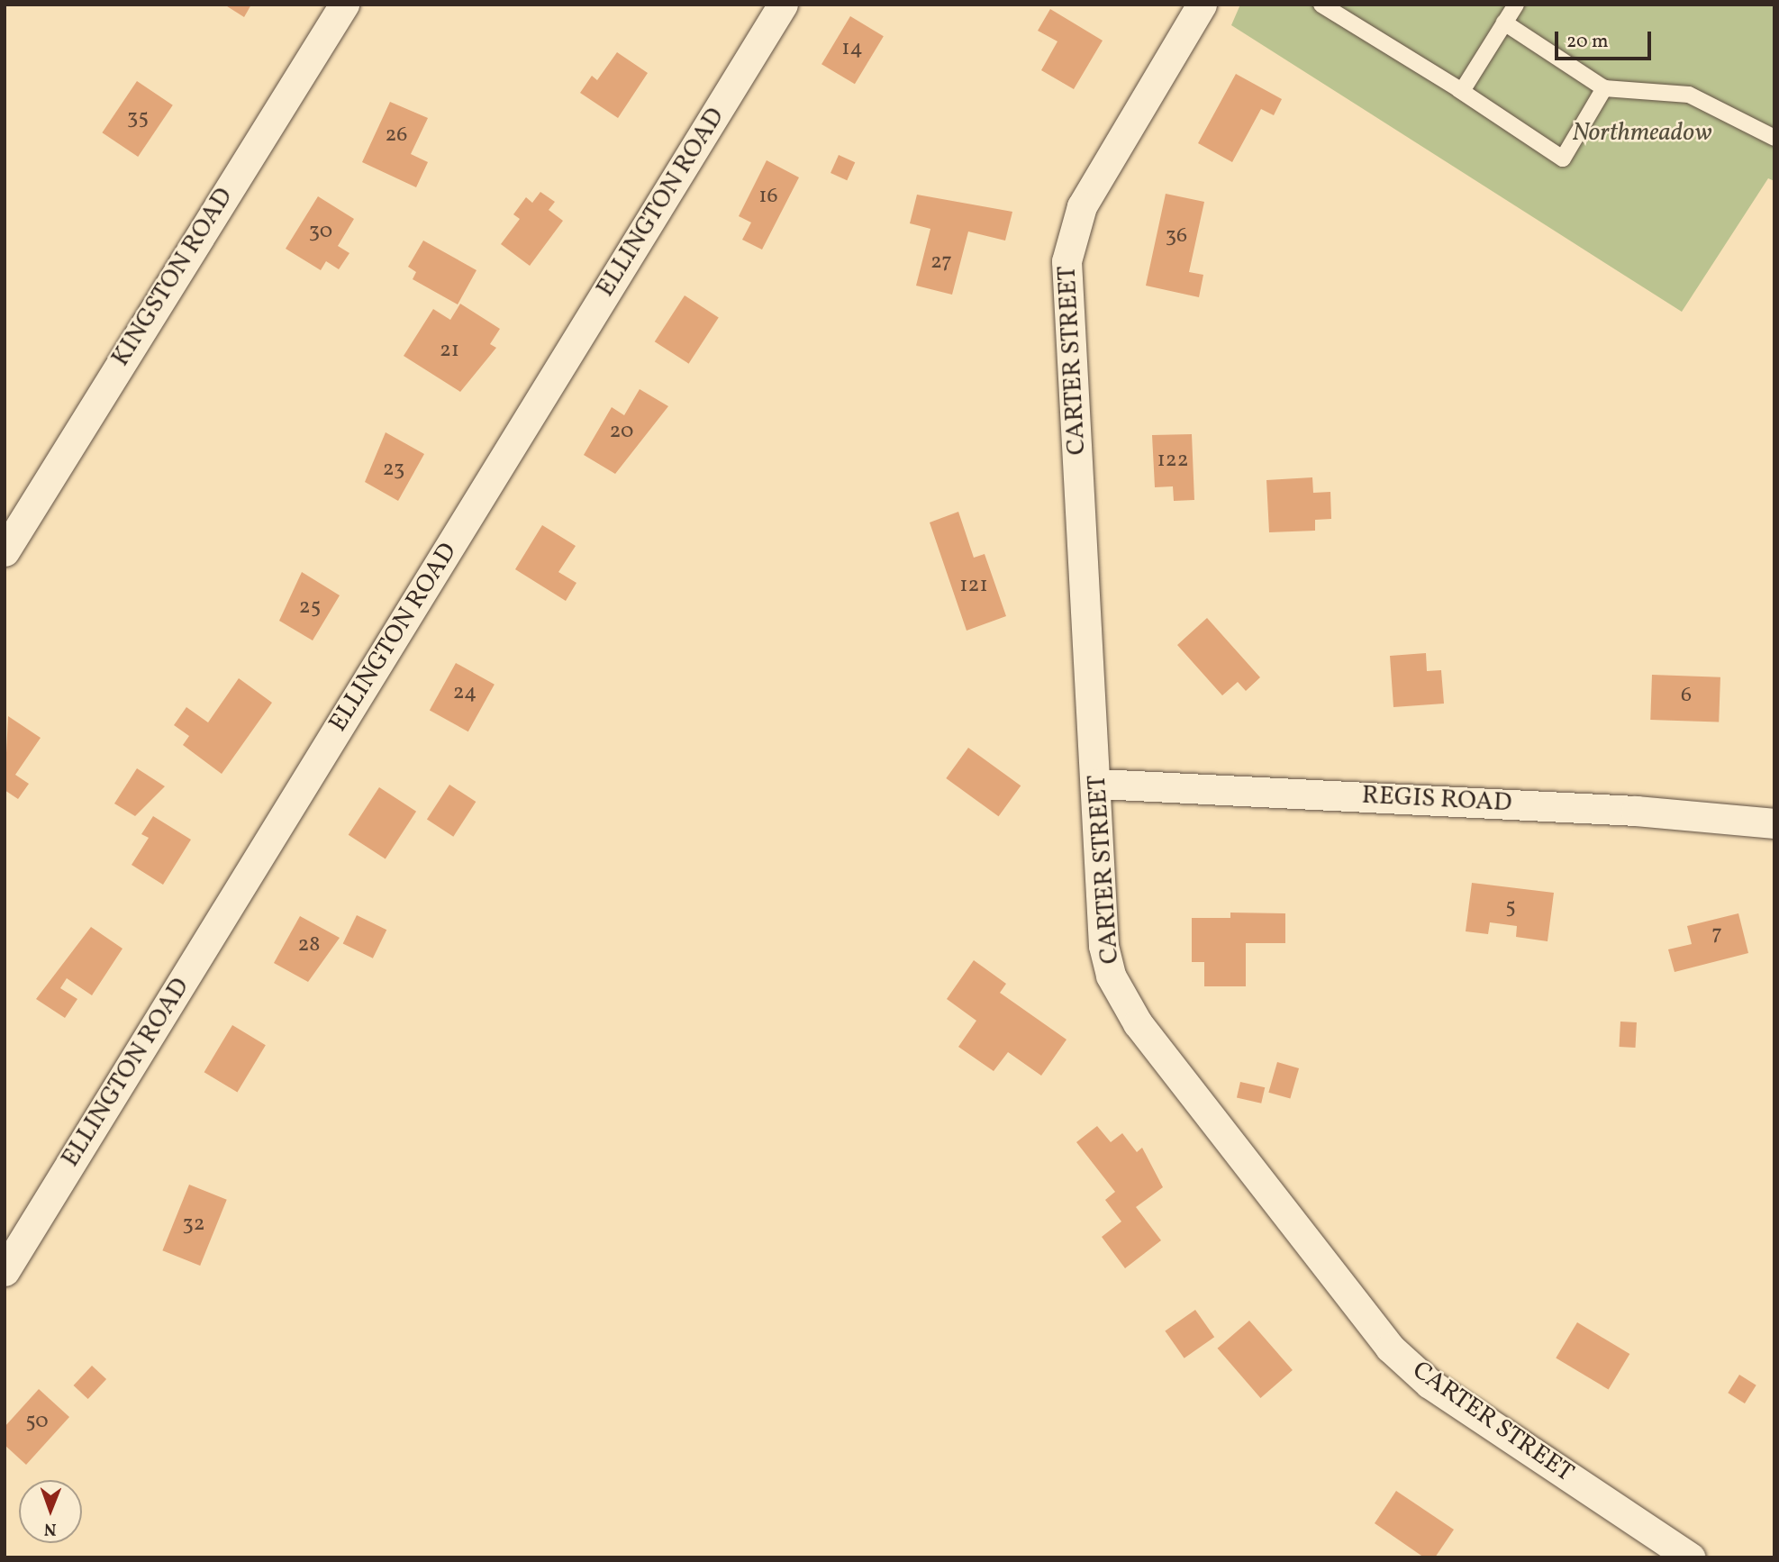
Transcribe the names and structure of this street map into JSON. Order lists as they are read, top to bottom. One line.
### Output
{"streets":{"street":["ELLINGTON ROAD","KINGSTON ROAD","CARTER STREET","REGIS ROAD"]},"crossings":[["CARTER STREET","REGIS ROAD"]],"parks":["Northmeadow"],"house_numbers":["14","35","26","16","30","36","27","21","20","122","23","121","25","24","6","5","7","28","32","50"],"scale_bar":"20 m","north":"bottom"}
